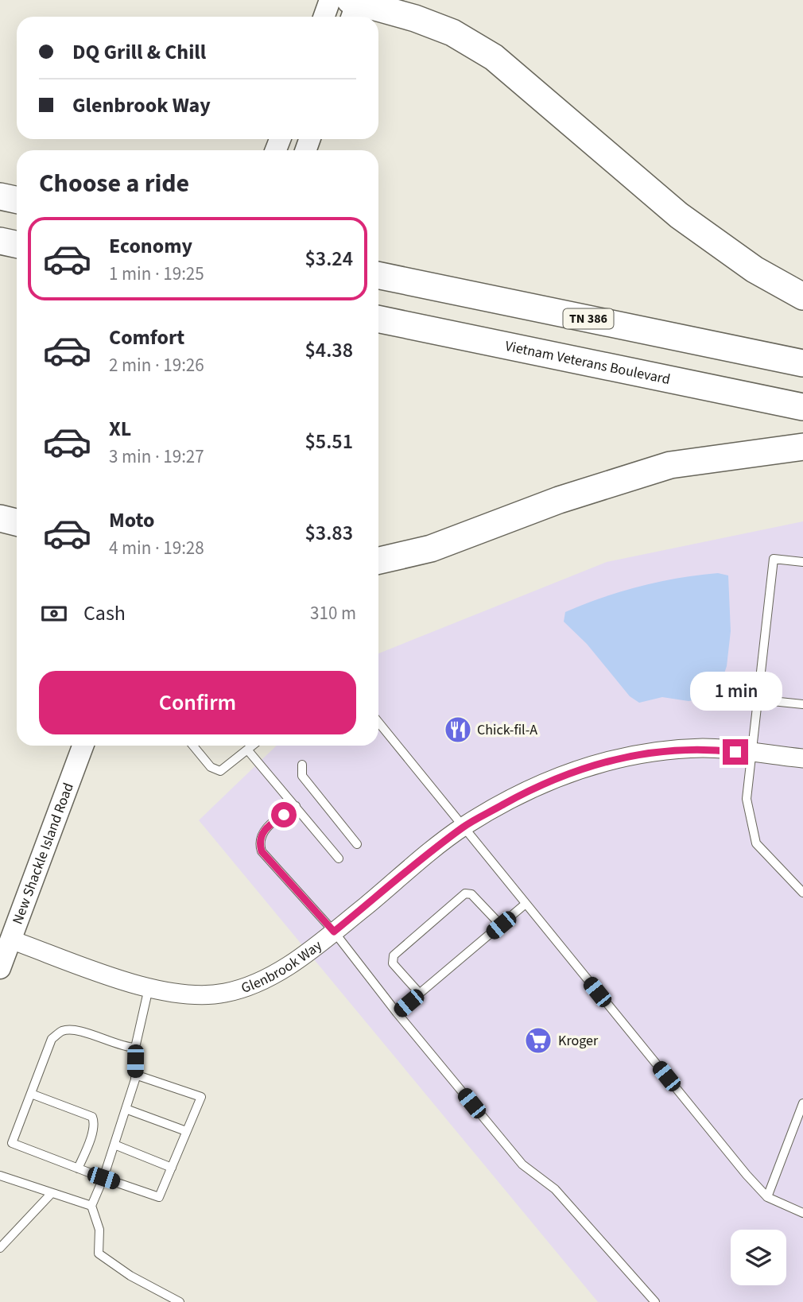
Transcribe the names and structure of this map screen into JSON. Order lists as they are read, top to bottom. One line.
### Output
{"streets":{"highway":["TN 386","Vietnam Veterans Boulevard"],"main road":["New Shackle Island Road"],"street":["Glenbrook Way"]},"crossings":[["New Shackle Island Road","Glenbrook Way"]],"places":{"restaurant":["Chick-fil-A"],"supermarket":["Kroger"]},"page":{"banner":["DQ Grill & Chill","Glenbrook Way"],"heading":"Choose a ride","list":[{"name":"Economy","note":"1 min · 19:25","value":"$3.24"},{"name":"Comfort","note":"2 min · 19:26","value":"$4.38"},{"name":"XL","note":"3 min · 19:27","value":"$5.51"},{"name":"Moto","note":"4 min · 19:28","value":"$3.83"}],"pay":["Cash","310 m"],"buttons":"Confirm","bubble":"1 min"}}
